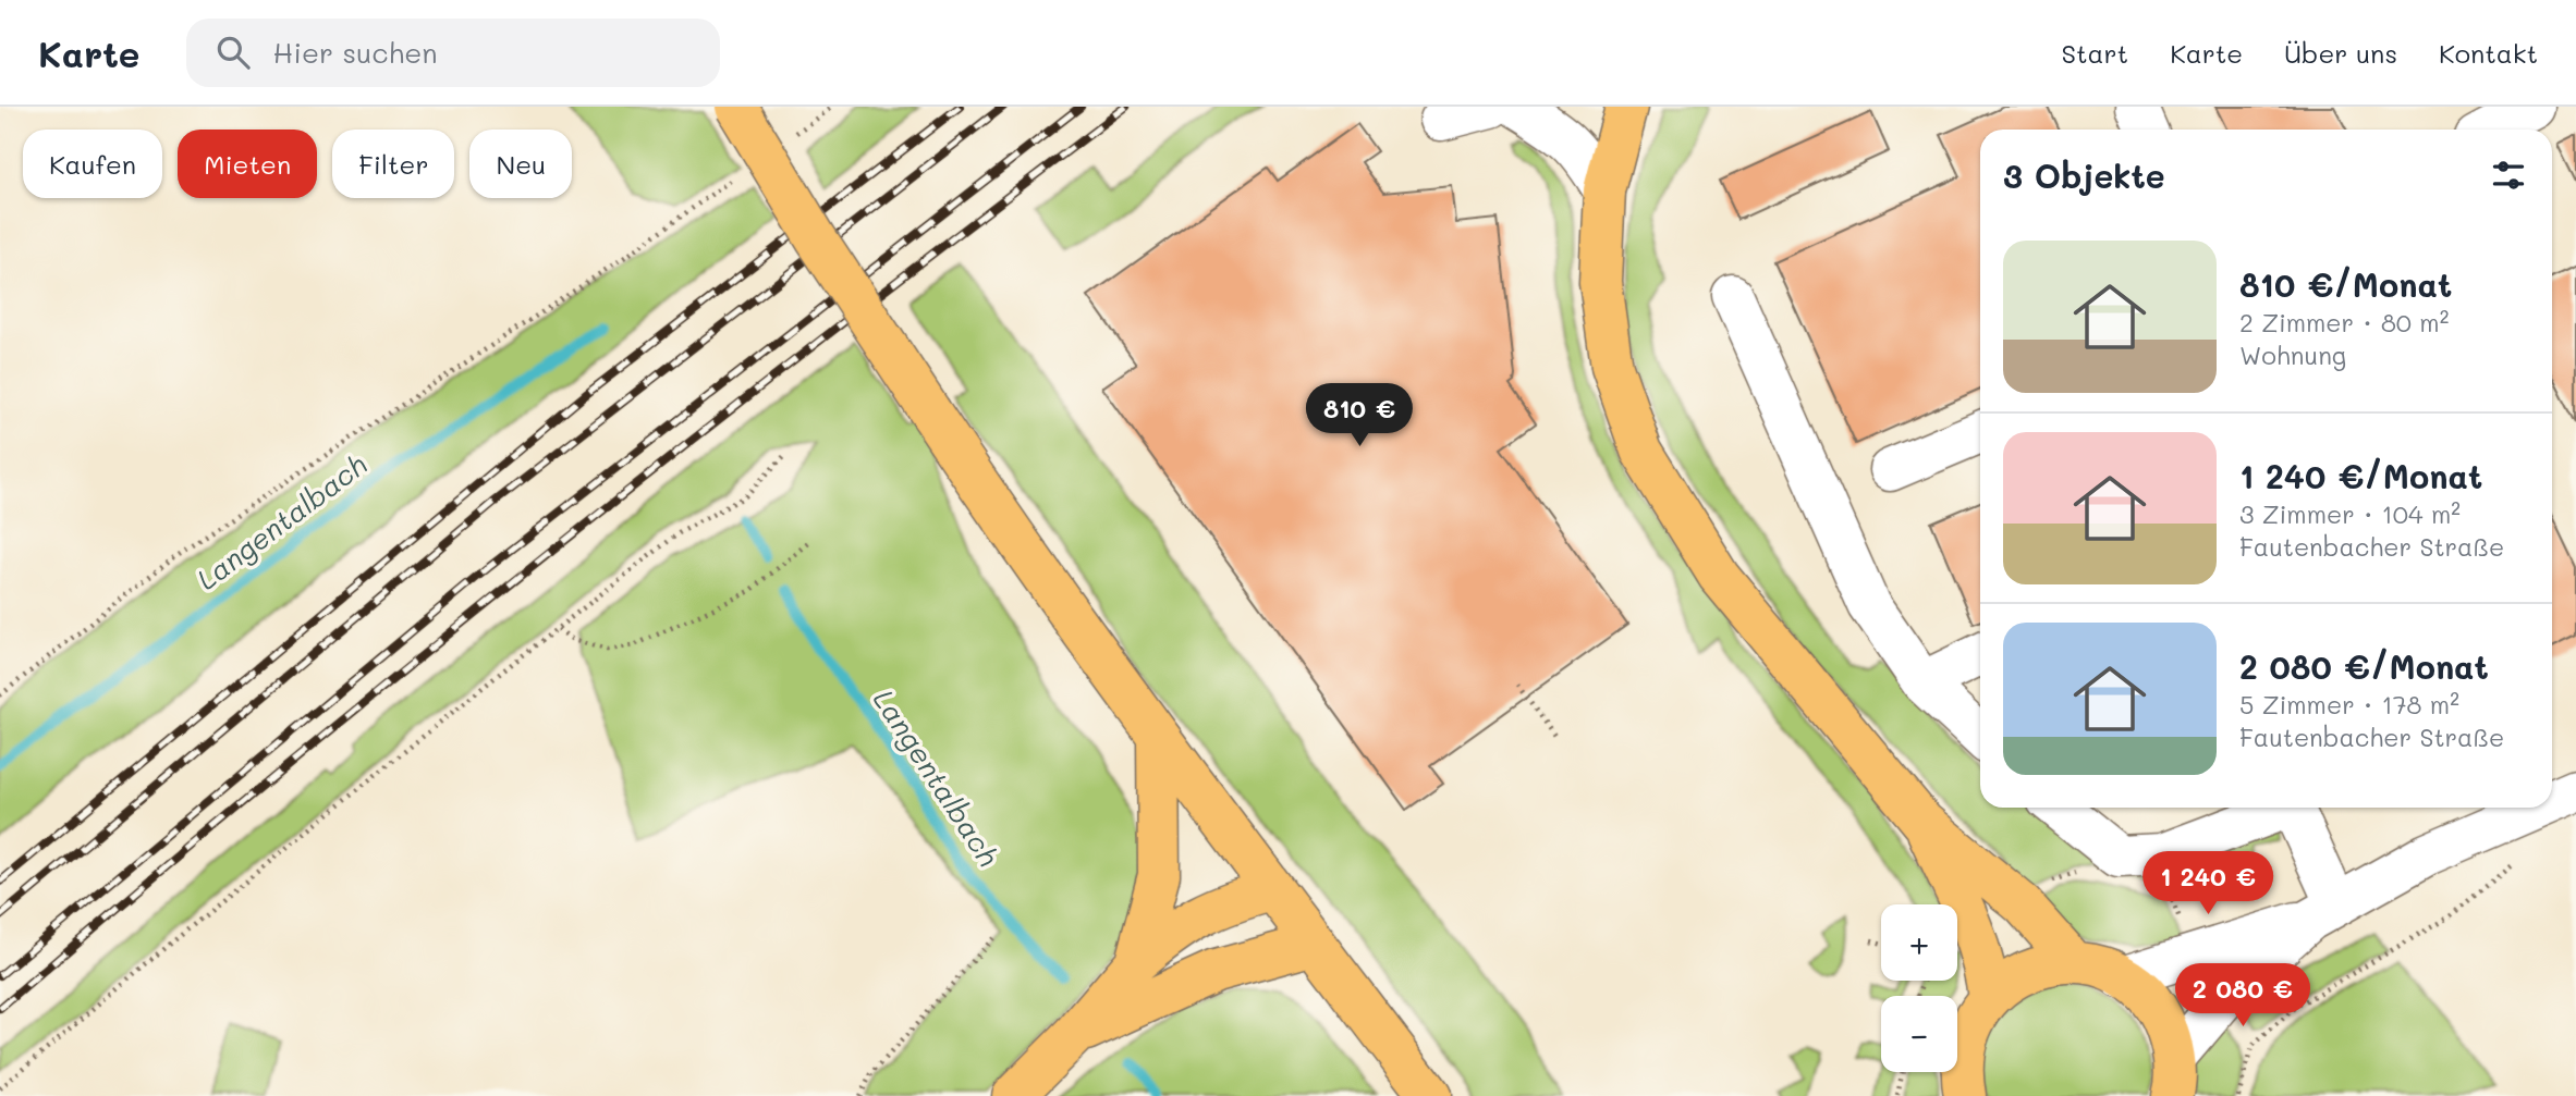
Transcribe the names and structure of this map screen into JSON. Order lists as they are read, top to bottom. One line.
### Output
{"water":["Langentalbach"],"page":{"header":"Karte","search":"Hier suchen","nav":["Start","Karte","Über uns","Kontakt"],"chip":["Kaufen","Mieten","Filter","Neu"],"heading":"3 Objekte","list":[{"name":"810 €/Monat","note":"2 Zimmer · 80 m² · Wohnung"},{"name":"1 240 €/Monat","note":"3 Zimmer · 104 m² · Fautenbacher Straße"},{"name":"2 080 €/Monat","note":"5 Zimmer · 178 m² · Fautenbacher Straße"}],"price":["810 €","1 240 €","2 080 €"],"map_buttons":["+","−"]}}
